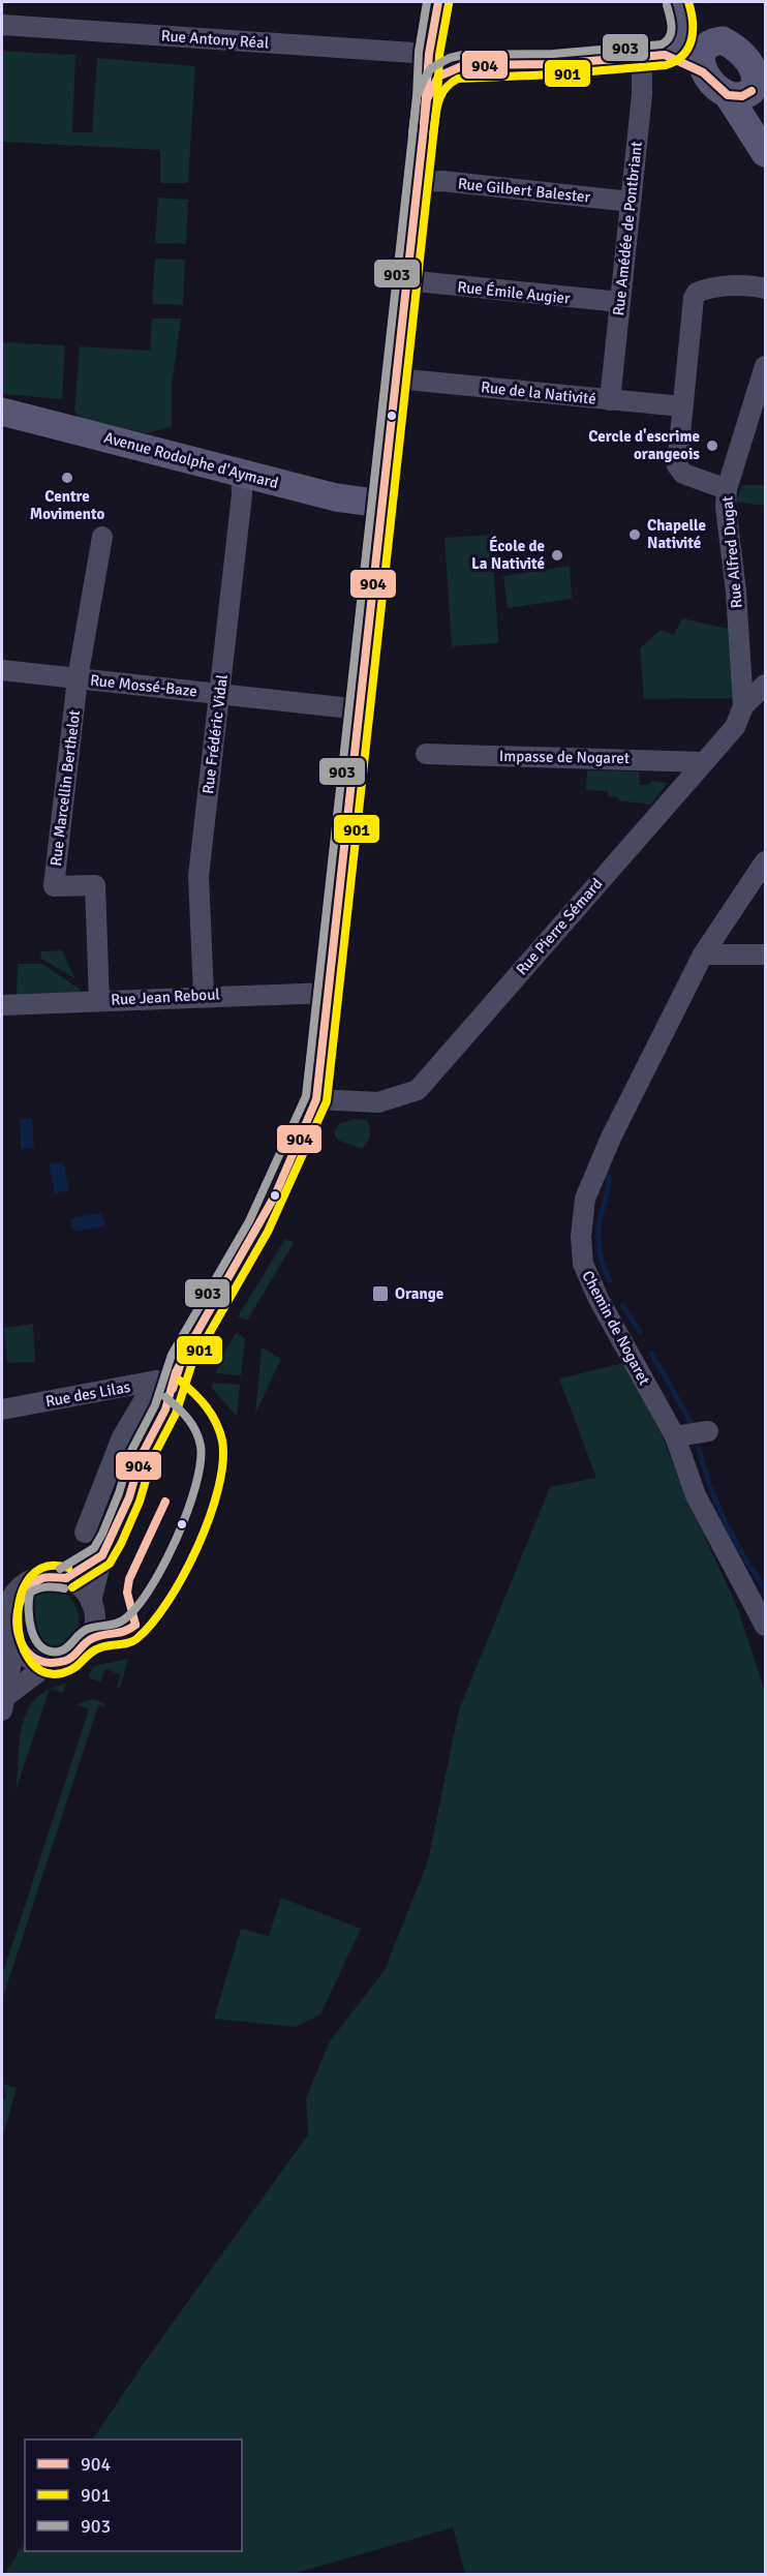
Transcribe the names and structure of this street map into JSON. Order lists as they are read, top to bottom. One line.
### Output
{"streets":{"street":["Rue Antony Réal","Rue Gilbert Balester","Rue Amédée de Pontbriant","Rue Émile Augier","Rue de la Nativité","Avenue Rodolphe d'Aymard","Rue Alfred Dugat","Rue Mossé-Baze","Rue Frédéric Vidal","Impasse de Nogaret","Rue Marcellin Berthelot","Rue Pierre Sémard","Rue Jean Reboul","Chemin de Nogaret","Rue des Lilas"]},"crossings":[["Rue Gilbert Balester","Rue Amédée de Pontbriant"],["Rue Amédée de Pontbriant","Rue Émile Augier"],["Rue Amédée de Pontbriant","Rue de la Nativité"],["Avenue Rodolphe d'Aymard","Rue Frédéric Vidal"],["Rue Alfred Dugat","Rue Pierre Sémard"],["Rue Mossé-Baze","Rue Frédéric Vidal"],["Rue Mossé-Baze","Rue Marcellin Berthelot"],["Rue Frédéric Vidal","Rue Jean Reboul"],["Impasse de Nogaret","Rue Pierre Sémard"],["Rue Marcellin Berthelot","Rue Jean Reboul"]],"places":{"other":["Cercle d'escrime orangeois","Centre Movimento","Chapelle Nativité","École de La Nativité"],"transit":["Orange"]},"lines":["transit line 904","transit line 901","transit line 903"],"legend":["904","901","903"]}
